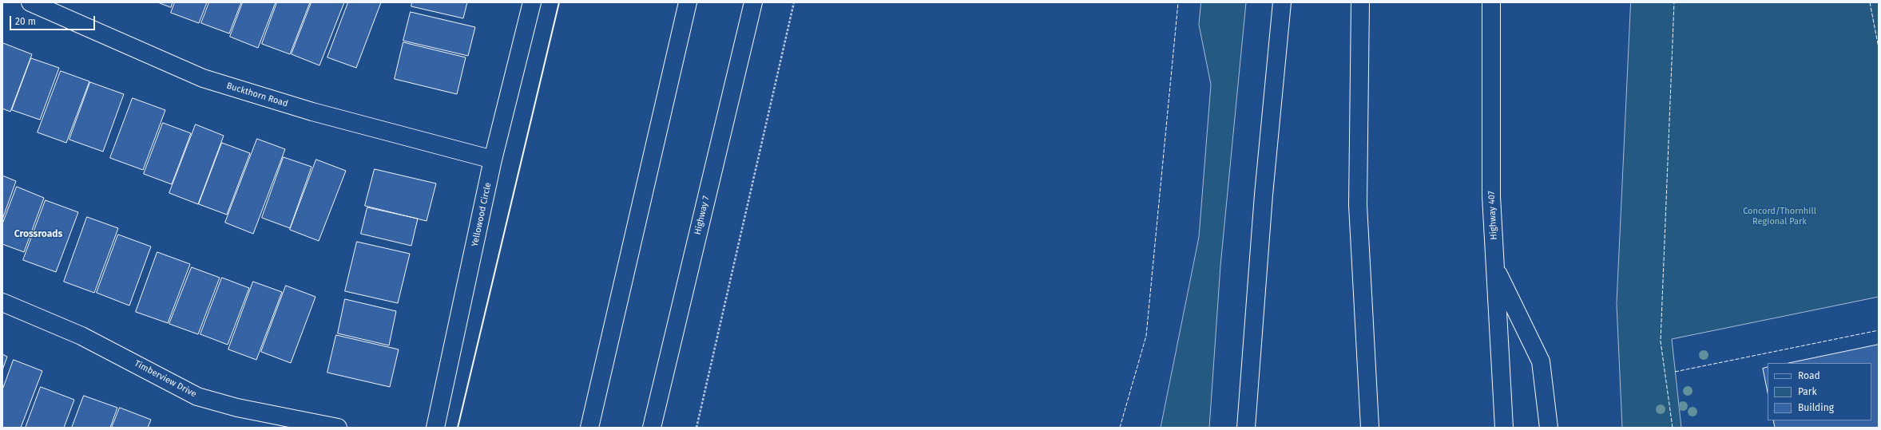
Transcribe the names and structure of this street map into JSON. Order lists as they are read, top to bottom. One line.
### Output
{"streets":{"main road":["Buckthorn Road","Yellowood Circle","Highway 7","Highway 407","Timberview Drive"]},"crossings":[["Buckthorn Road","Yellowood Circle"]],"districts":["Crossroads"],"parks":["Concord/Thornhill Regional Park"],"legend":["Road","Park","Building"],"scale_bar":"20 m"}
